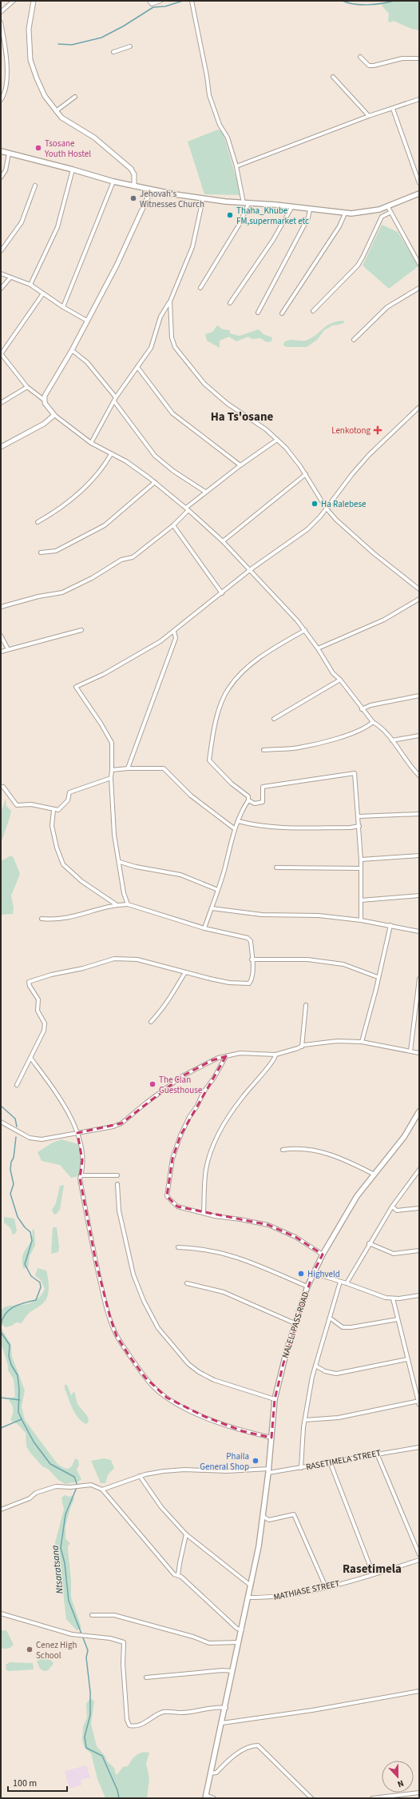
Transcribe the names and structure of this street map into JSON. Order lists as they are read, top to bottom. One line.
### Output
{"streets":{"main road":["NALELI PASS ROAD"],"street":["RASETIMELA STREET","MATHIASE STREET"]},"crossings":[["NALELI PASS ROAD","RASETIMELA STREET"],["NALELI PASS ROAD","MATHIASE STREET"]],"districts":["Ha Ts'osane","Rasetimela"],"water":["Ntsaratsana"],"places":{"other":["Tsosane Youth Hostel","Jehovah's Witnesses Church","Thaha_Khube FM,supermarket etc","Ha Ralebese","The Clan Guesthouse","Highveld","Phaila General Shop","Cenez High School"],"health":["Lenkotong"]},"scale_bar":"100 m","north":"bottom"}
